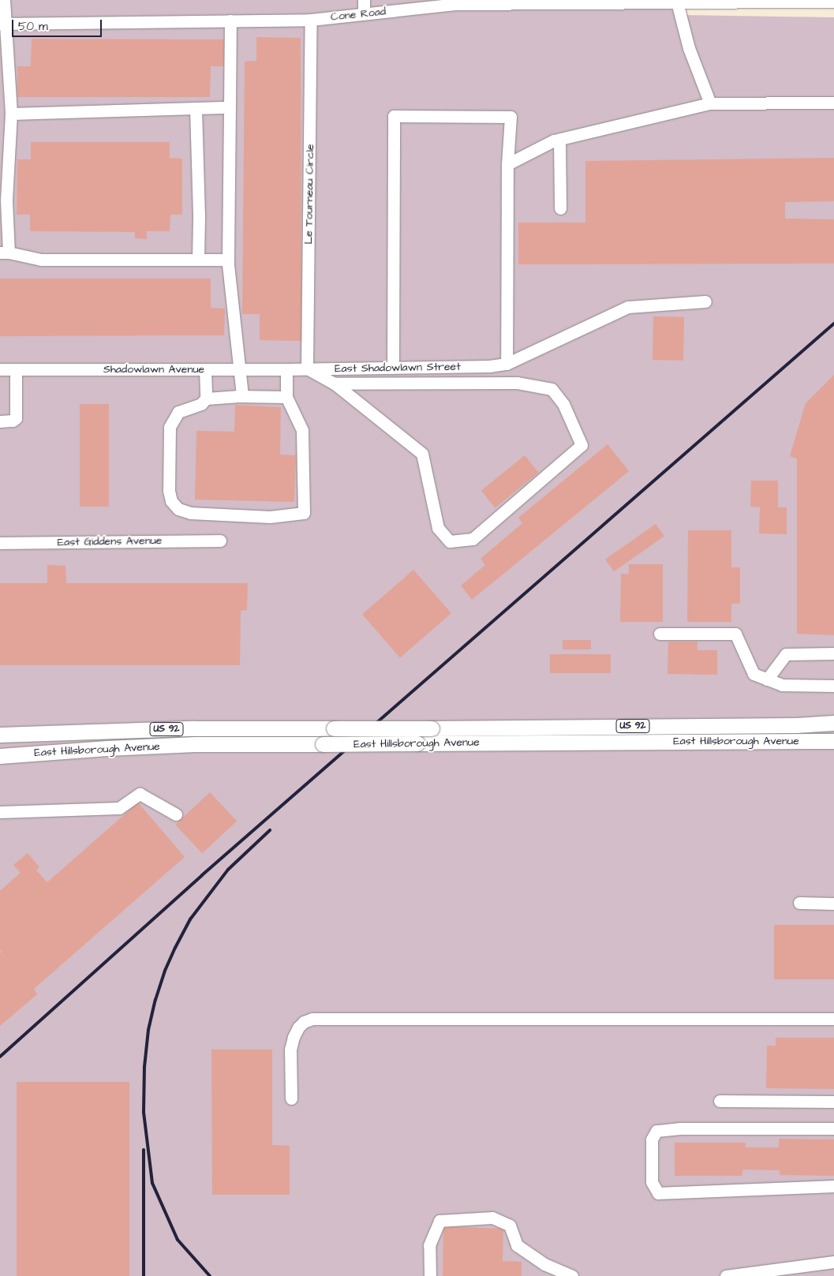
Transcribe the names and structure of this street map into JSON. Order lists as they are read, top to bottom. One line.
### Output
{"streets":{"main road":["US 92","East Hillsborough Avenue"],"street":["Cone Road","Le Tourneau Circle","East Shadowlawn Street","Shadowlawn Avenue","East Giddens Avenue"]},"crossings":[["Cone Road","Le Tourneau Circle"],["Le Tourneau Circle","East Shadowlawn Street"],["Le Tourneau Circle","Shadowlawn Avenue"],["East Shadowlawn Street","Shadowlawn Avenue"]],"scale_bar":"50 m"}
